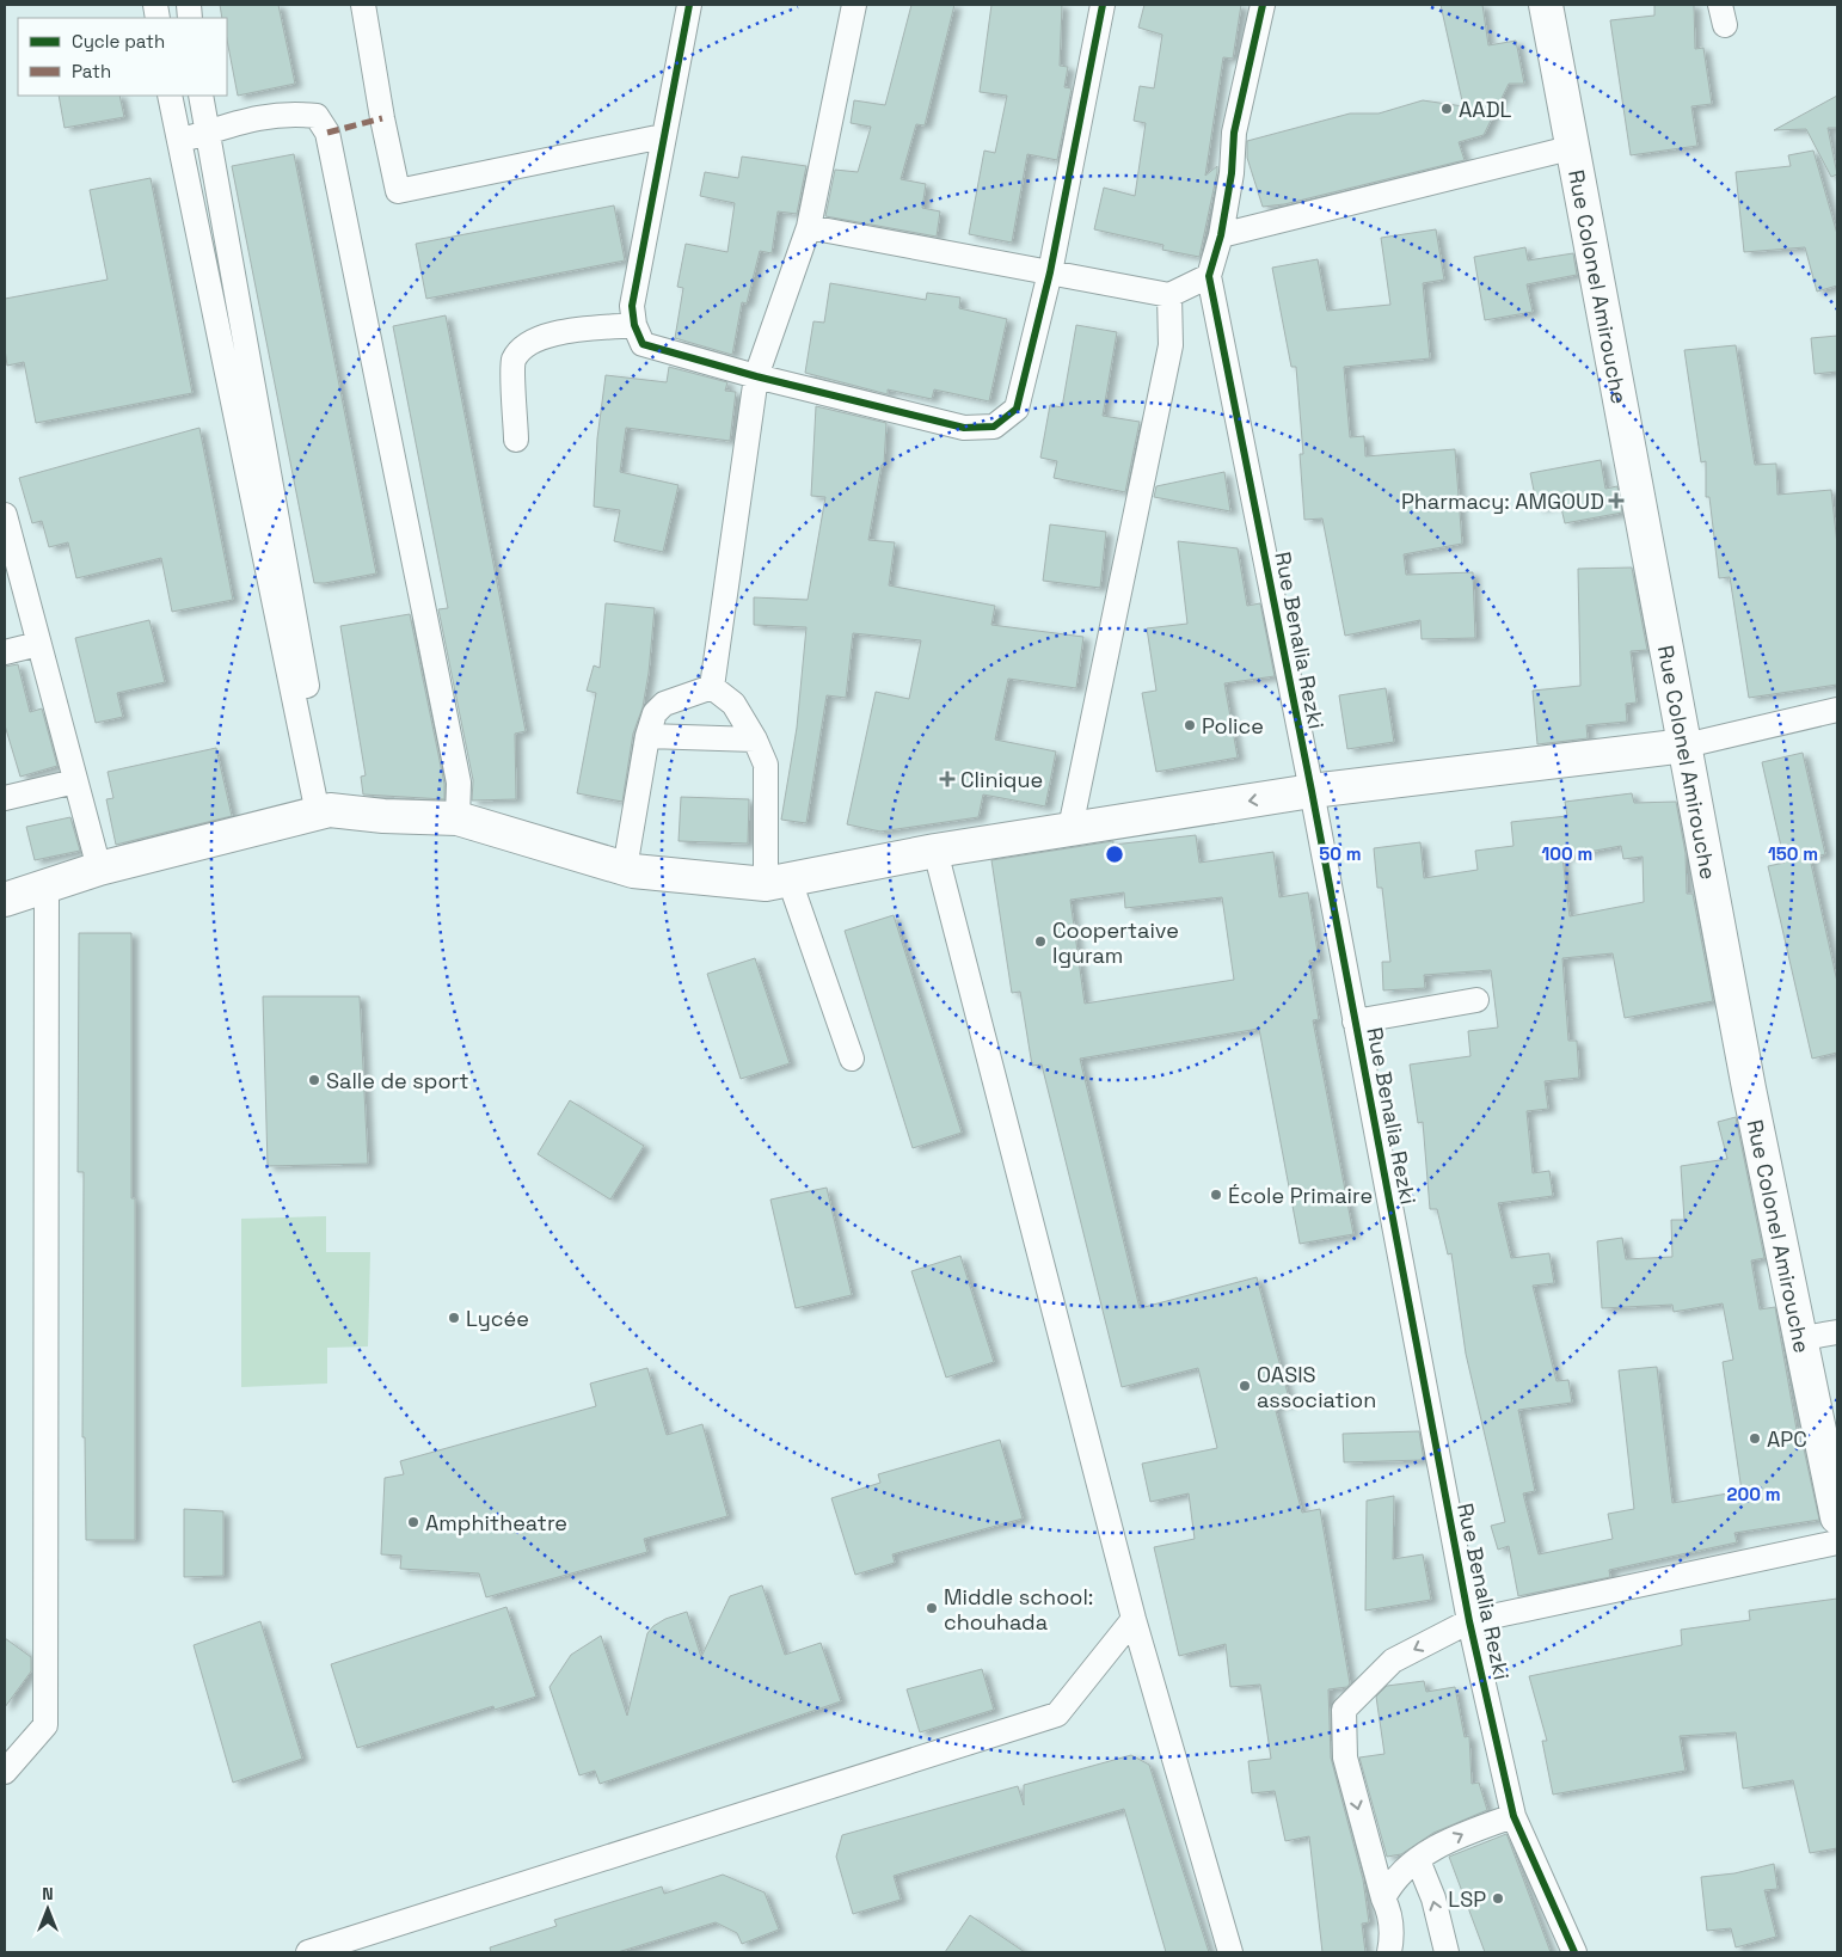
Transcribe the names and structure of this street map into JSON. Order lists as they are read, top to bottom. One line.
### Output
{"streets":{"main road":["Rue Colonel Amirouche"],"street":["Rue Benalia Rezki"]},"places":{"other":["AADL","Police","Coopertaive Iguram","Salle de sport","École Primaire","Lycée","OASIS association","APC","Amphitheatre","Middle school: chouhada","LSP"],"health":["Pharmacy: AMGOUD","Clinique"]},"legend":["Cycle path","Path"],"north":"top","rings":["50 m","100 m","150 m","200 m"]}
